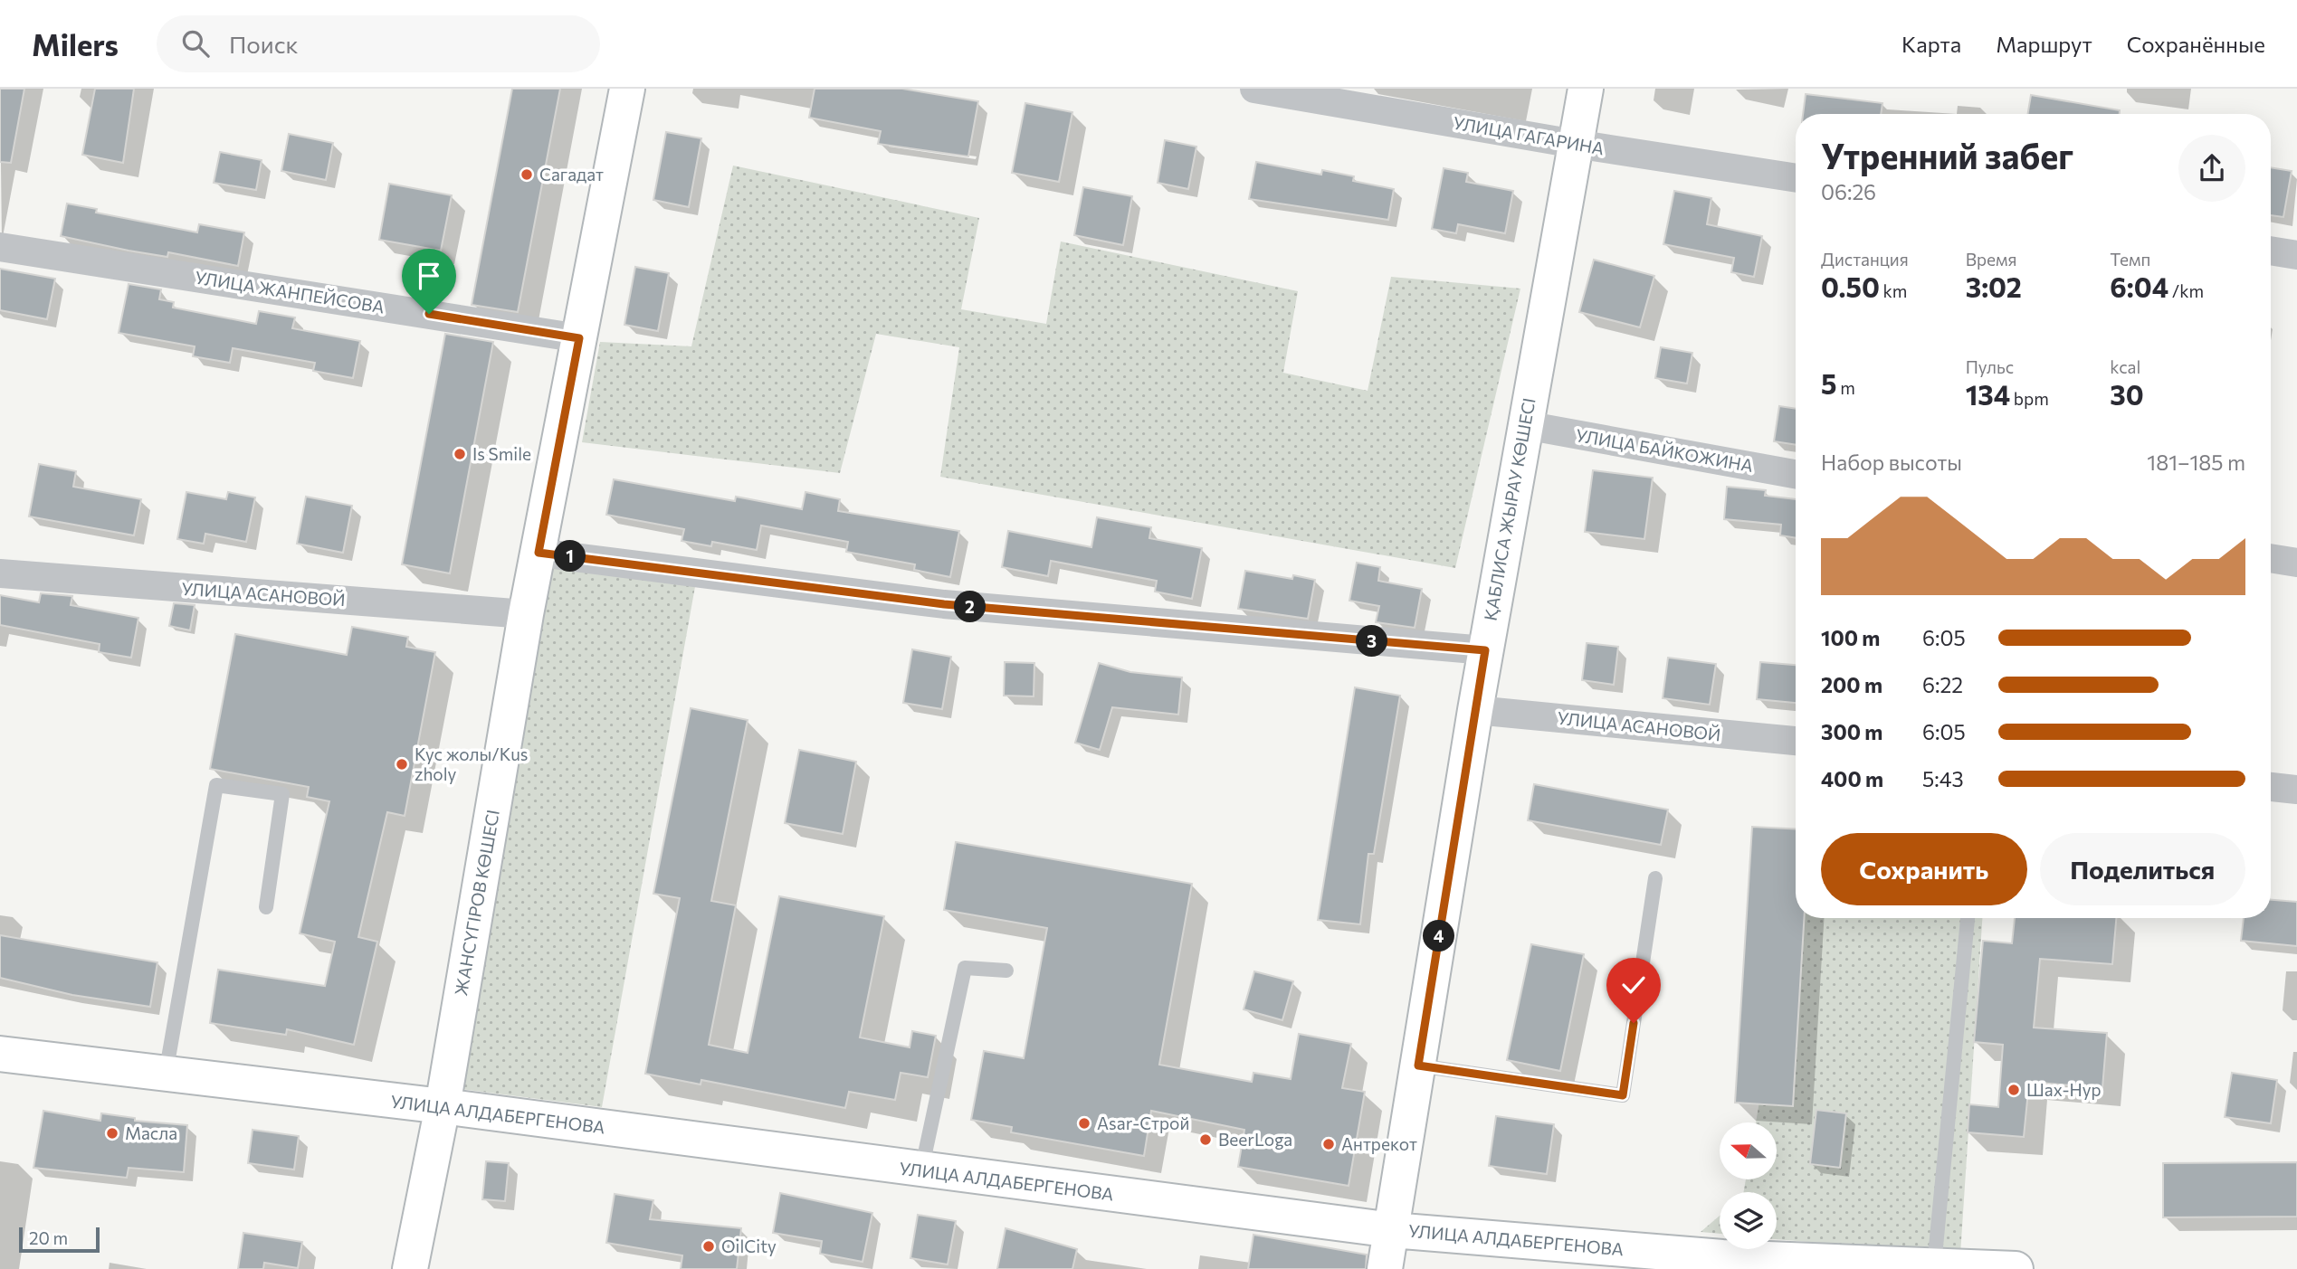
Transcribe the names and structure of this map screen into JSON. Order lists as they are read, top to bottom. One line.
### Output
{"streets":{"street":["УЛИЦА ГАГАРИНА","УЛИЦА ЖАНПЕЙСОВА","УЛИЦА БАЙКОЖИНА","ҚАБЛИСА ЖЫРАУ КӨШЕСІ","УЛИЦА АСАНОВОЙ","ЖАНСҮГІРОВ КӨШЕСІ","УЛИЦА АЛДАБЕРГЕНОВА"]},"crossings":[["УЛИЦА ГАГАРИНА","ҚАБЛИСА ЖЫРАУ КӨШЕСІ"],["УЛИЦА ЖАНПЕЙСОВА","ЖАНСҮГІРОВ КӨШЕСІ"],["УЛИЦА БАЙКОЖИНА","ҚАБЛИСА ЖЫРАУ КӨШЕСІ"],["ҚАБЛИСА ЖЫРАУ КӨШЕСІ","УЛИЦА АСАНОВОЙ"],["ҚАБЛИСА ЖЫРАУ КӨШЕСІ","УЛИЦА АЛДАБЕРГЕНОВА"],["УЛИЦА АСАНОВОЙ","ЖАНСҮГІРОВ КӨШЕСІ"],["ЖАНСҮГІРОВ КӨШЕСІ","УЛИЦА АЛДАБЕРГЕНОВА"]],"places":["Сагадат","Is Smile","Кус жолы/Kus zholy","Шах-Нур","Asar-Строй","Масла","BeerLoga","Антрекот","OilCity"],"scale_bar":"20 m","north":"left","page":{"header":"Milers","search":"Поиск","nav":["Карта","Маршрут","Сохранённые"],"heading":["Утренний забег","06:26"],"stats":[["Дистанция","0.50 km"],["Время","3:02"],["Темп","6:04 /km"],["5 m"],["Пульс","134 bpm"],["kcal","30"]],"chart":["Набор высоты","181–185 m"],"pins":["1","2","3","4"],"list":[{"name":"100 m","note":"6:05"},{"name":"200 m","note":"6:22"},{"name":"300 m","note":"6:05"},{"name":"400 m","note":"5:43"}],"buttons":["Сохранить","Поделиться"],"scale":"20 m"}}
